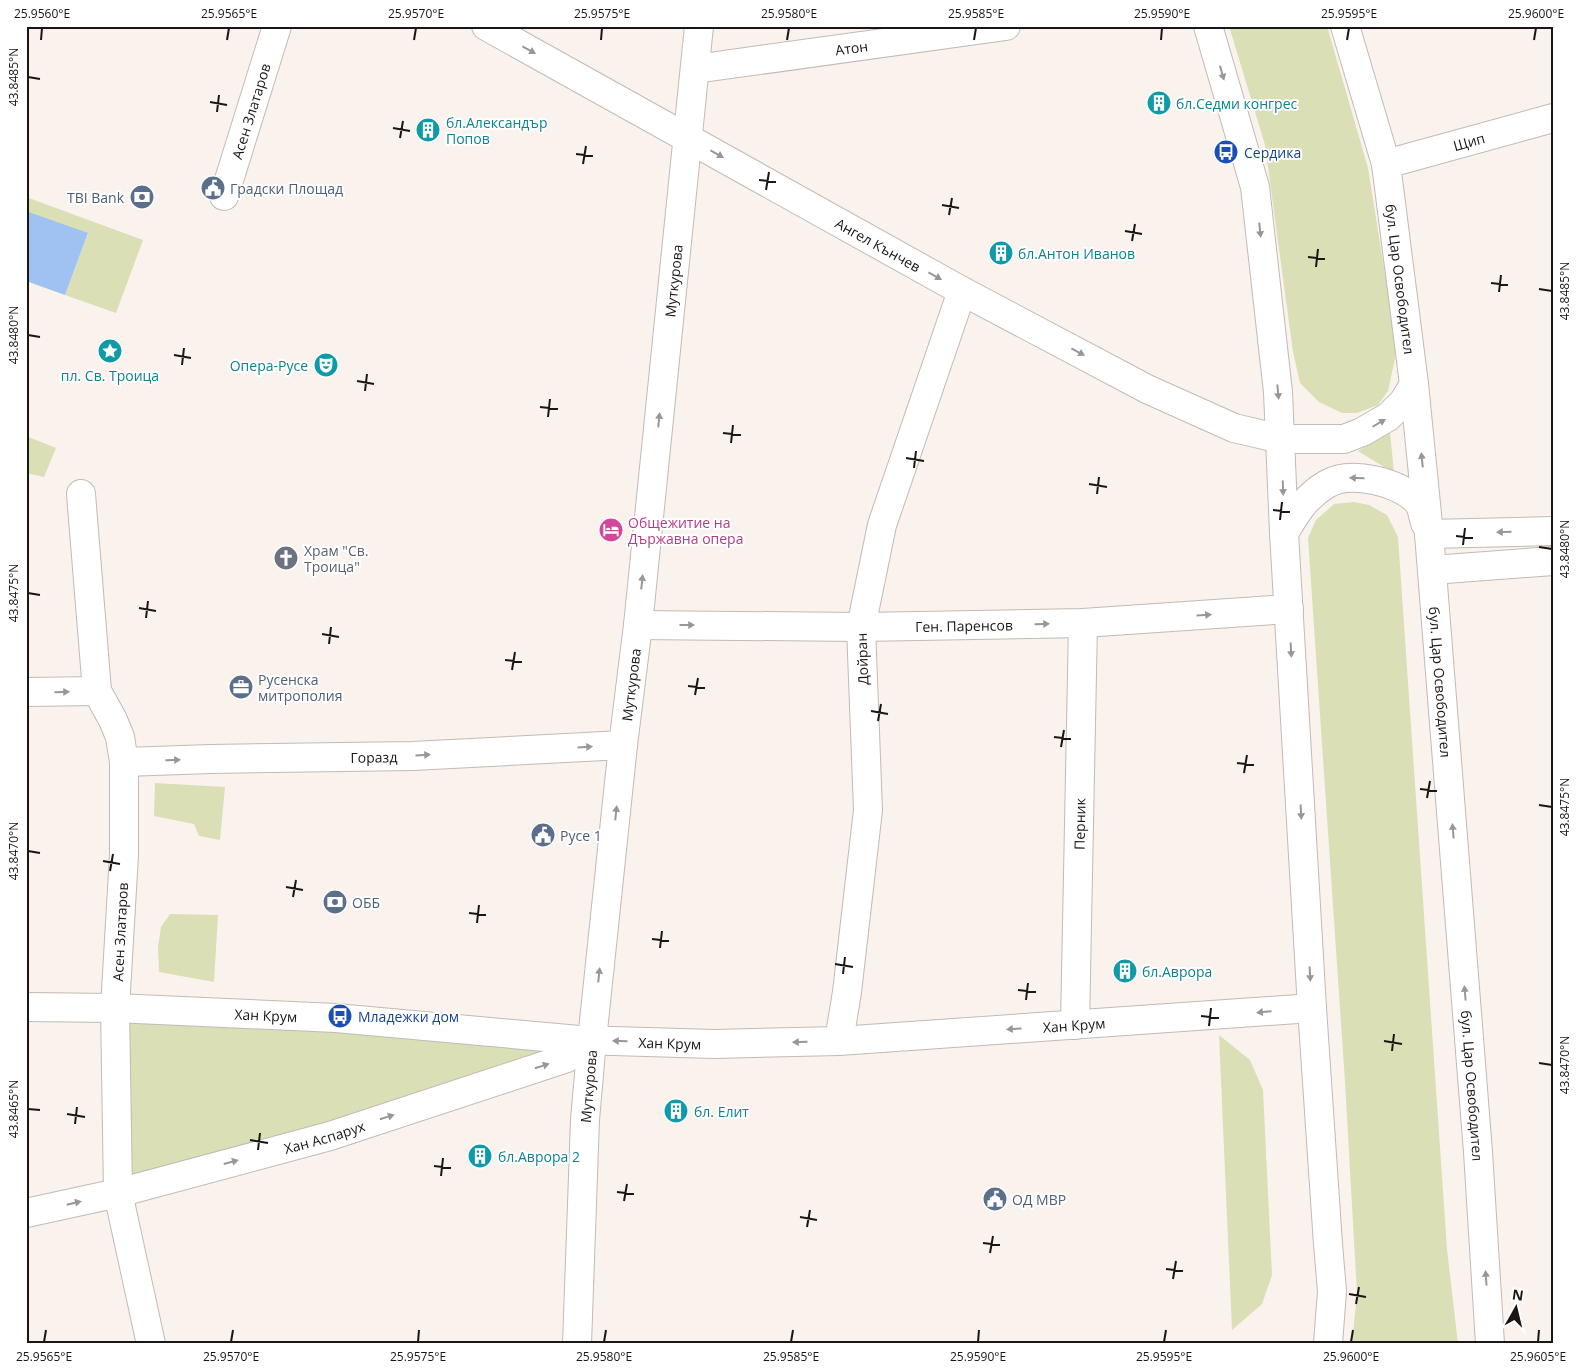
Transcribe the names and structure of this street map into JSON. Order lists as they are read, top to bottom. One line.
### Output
{"streets":{"street":["Атон","Асен Златаров","Щип","Ангел Кънчев","бул. Цар Освободител","Муткурова","Ген. Паренсов","Дойран","Горазд","Перник","Хан Крум","Хан Аспарух"]},"crossings":[["Атон","Муткурова"],["Асен Златаров","Горазд"],["Асен Златаров","Хан Крум"],["Асен Златаров","Хан Аспарух"],["Щип","бул. Цар Освободител"],["Ангел Кънчев","бул. Цар Освободител"],["Ангел Кънчев","Муткурова"],["Ангел Кънчев","Дойран"],["Муткурова","Ген. Паренсов"],["Муткурова","Горазд"],["Муткурова","Хан Крум"],["Муткурова","Хан Аспарух"],["Ген. Паренсов","Дойран"],["Ген. Паренсов","Перник"],["Дойран","Хан Крум"],["Перник","Хан Крум"],["Хан Крум","Хан Аспарух"]],"one_way":["Ангел Кънчев","Муткурова","Ген. Паренсов","Горазд","Хан Крум","Хан Аспарух"],"places":{"building":["бл.Седми конгрес","бл.Александър Попов","бл.Антон Иванов","бл.Аврора","бл. Елит","бл.Аврора 2"],"bus stop":["Сердика","Младежки дом"],"public building":["Градски Площад","Русе 1","ОД МВР"],"bank":["TBI Bank","ОББ"],"place":["пл. Св. Троица"],"theatre":["Опера-Русе"],"hotel":["Общежитие на Държавна опера"],"church":["Храм \"Св. Троица\""],"office":["Русенска митрополия"]},"north":"top","coordinates":["25.9560°E","25.9565°E","25.9570°E","25.9575°E","25.9580°E","25.9585°E","25.9590°E","25.9595°E","25.9600°E","43.8485°N","43.8480°N","43.8475°N","43.8470°N","43.8465°N","25.9605°E"]}
